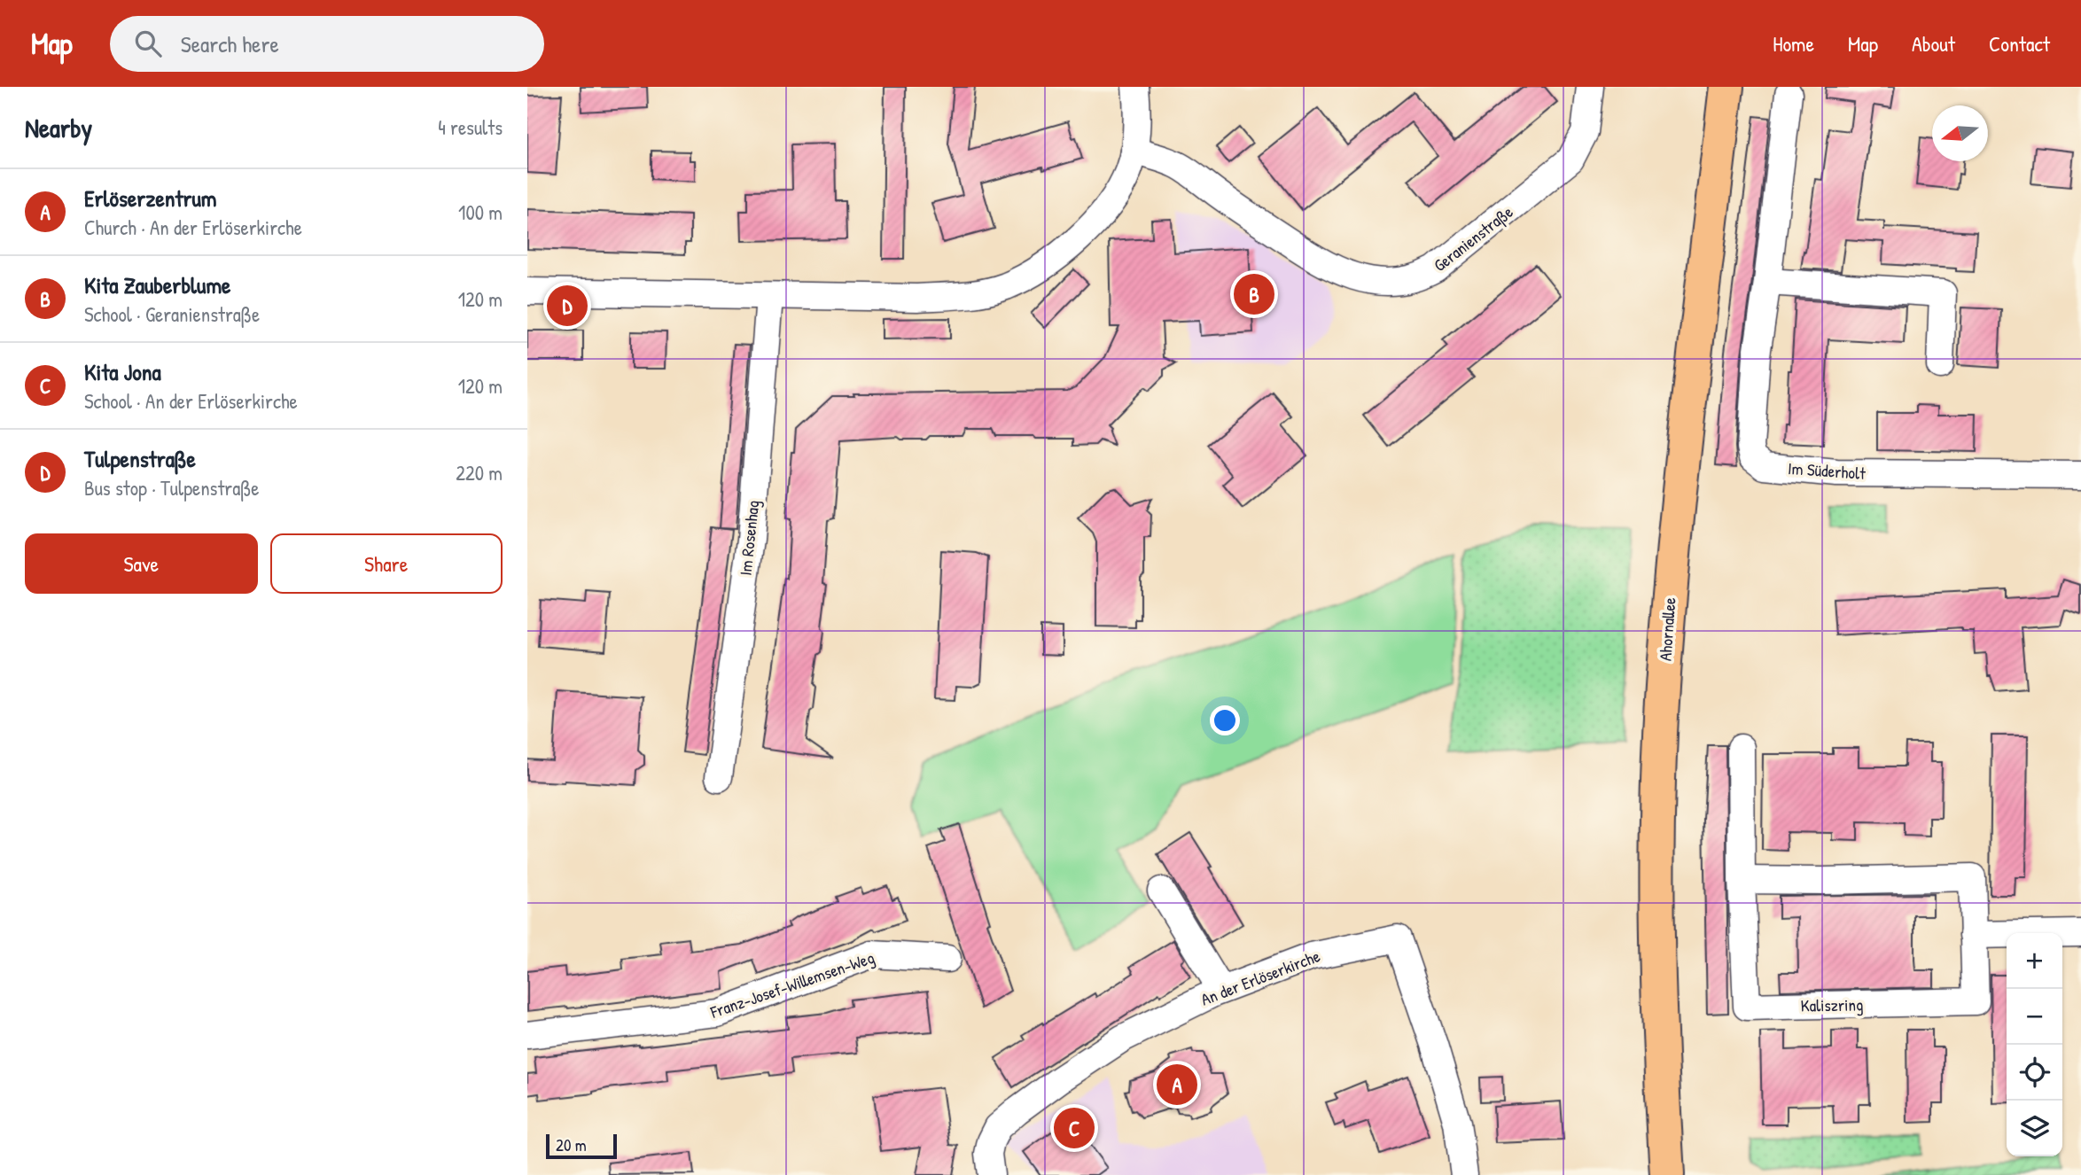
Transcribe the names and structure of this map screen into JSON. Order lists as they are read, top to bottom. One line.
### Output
{"streets":{"main road":["Ahornallee"],"street":["Geranienstraße","Im Süderholt","Im Rosenhag","An der Erlöserkirche","Franz-Josef-Willemsen-Weg","Kaliszring"]},"scale_bar":"20 m","north":"left","page":{"header":"Map","search":"Search here","nav":["Home","Map","About","Contact"],"heading":["Nearby","4 results"],"list":[{"mark":"A","name":"Erlöserzentrum","note":"Church · An der Erlöserkirche","value":"100 m"},{"mark":"B","name":"Kita Zauberblume","note":"School · Geranienstraße","value":"120 m"},{"mark":"C","name":"Kita Jona","note":"School · An der Erlöserkirche","value":"120 m"},{"mark":"D","name":"Tulpenstraße","note":"Bus stop · Tulpenstraße","value":"220 m"}],"pins":["B","D","A","C"],"buttons":["Save","Share"],"map_buttons":["+","−"],"scale":"20 m"}}
